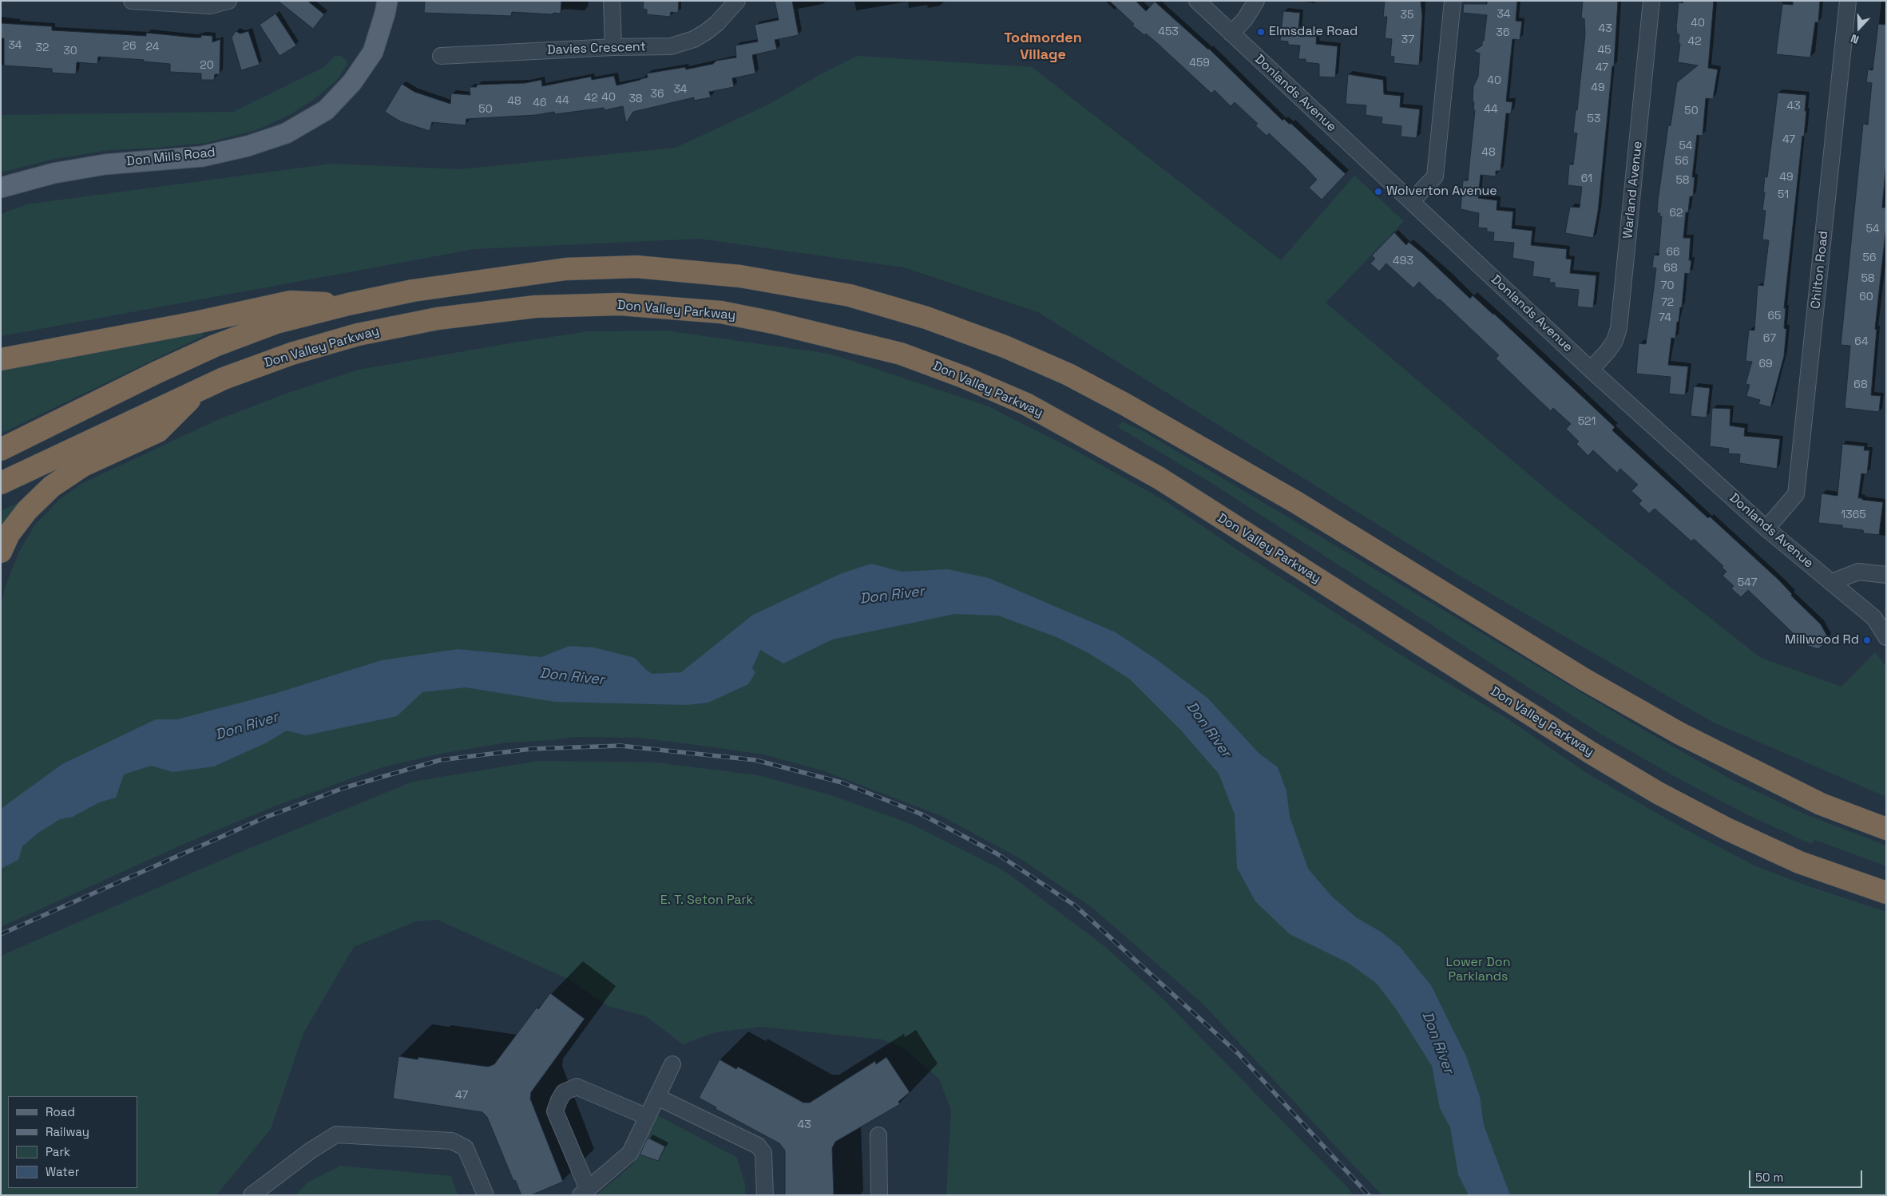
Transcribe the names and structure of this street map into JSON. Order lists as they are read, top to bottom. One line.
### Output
{"streets":{"highway":["Don Valley Parkway"],"main road":["Don Mills Road"],"street":["Davies Crescent","Donlands Avenue","Warland Avenue","Chilton Road"]},"crossings":[["Donlands Avenue","Warland Avenue"],["Donlands Avenue","Chilton Road"]],"districts":["Todmorden Village"],"water":["Don River"],"parks":["E. T. Seton Park","Lower Don Parklands"],"places":["Elmsdale Road","Wolverton Avenue","Millwood Rd"],"house_numbers":["34","35","40","43","453","36","37","42","34","26","24","32","45","30","459","20","47","40","49","34","36","40","42","38","44","48","46","43","50","44","50","53","47","54","48","56","49","61","58","51","62","54","66","56","493","68","58","70","60","72","65","74","67","64","69","68","521","1365","547","47","43"],"legend":["Road","Railway","Park","Water"],"scale_bar":"50 m","north":"bottom"}
